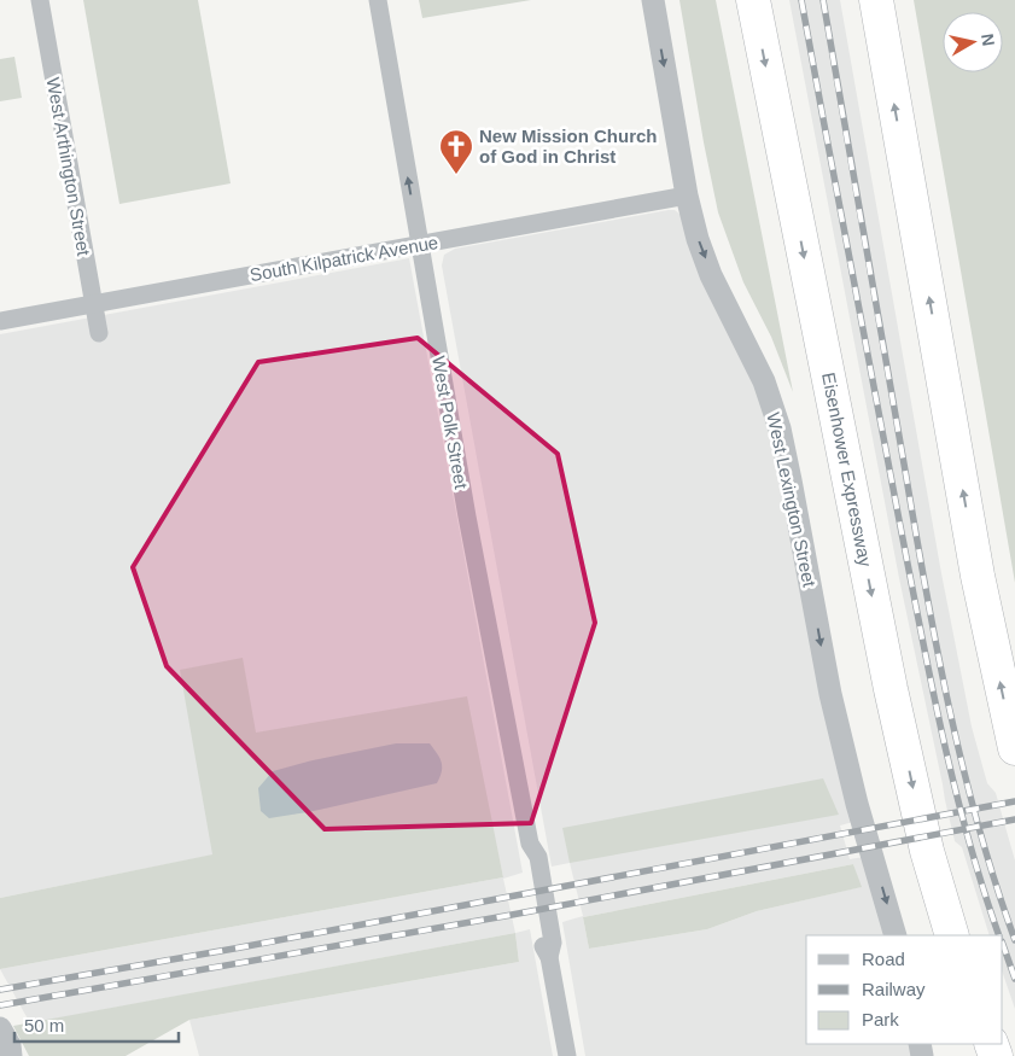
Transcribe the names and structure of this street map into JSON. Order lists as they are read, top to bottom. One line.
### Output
{"streets":{"highway":["Eisenhower Expressway"],"street":["West Arthington Street","South Kilpatrick Avenue","West Polk Street","West Lexington Street"]},"crossings":[["West Arthington Street","South Kilpatrick Avenue"],["South Kilpatrick Avenue","West Polk Street"],["South Kilpatrick Avenue","West Lexington Street"]],"one_way":["West Lexington Street"],"places":{"church":["New Mission Church of God in Christ"]},"legend":["Road","Railway","Park"],"scale_bar":"50 m","north":"right"}
